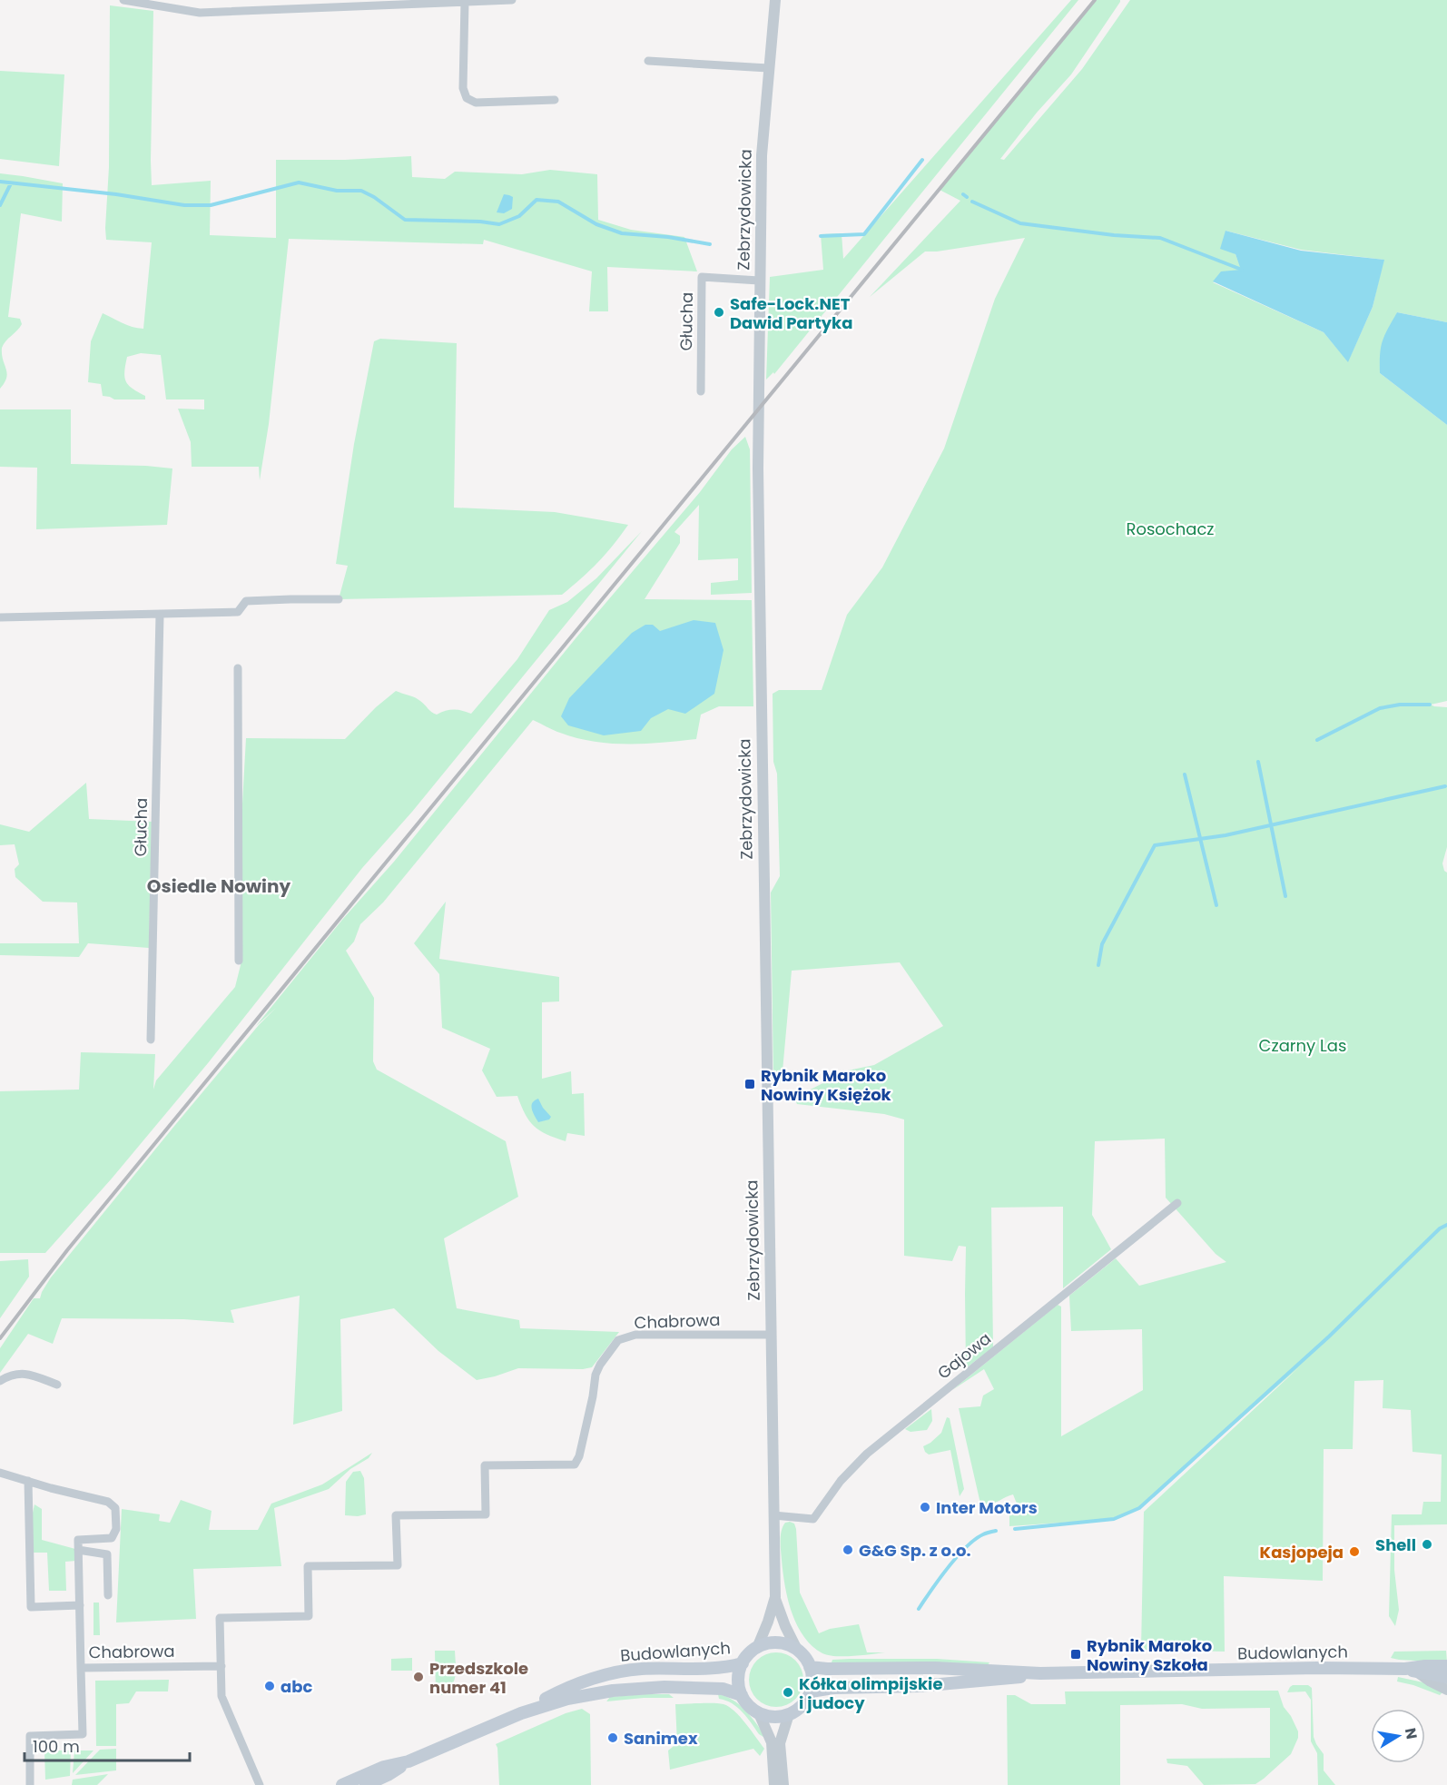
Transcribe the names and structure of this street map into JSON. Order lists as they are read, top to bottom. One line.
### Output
{"streets":{"main road":["Budowlanych"],"street":["Zebrzydowicka","Głucha","Chabrowa","Gajowa"]},"crossings":[["Zebrzydowicka","Głucha"],["Zebrzydowicka","Chabrowa"],["Zebrzydowicka","Gajowa"],["Zebrzydowicka","Budowlanych"]],"districts":["Osiedle Nowiny"],"parks":["Rosochacz","Czarny Las"],"places":{"other":["Safe-Lock.NET Dawid Partyka","Inter Motors","Shell","G&G Sp. z o.o.","Kasjopeja","Przedszkole numer 41","abc","Kółka olimpijskie i judocy","Sanimex"],"transit":["Rybnik Maroko Nowiny Księżok","Rybnik Maroko Nowiny Szkoła"]},"scale_bar":"100 m","north":"right"}
